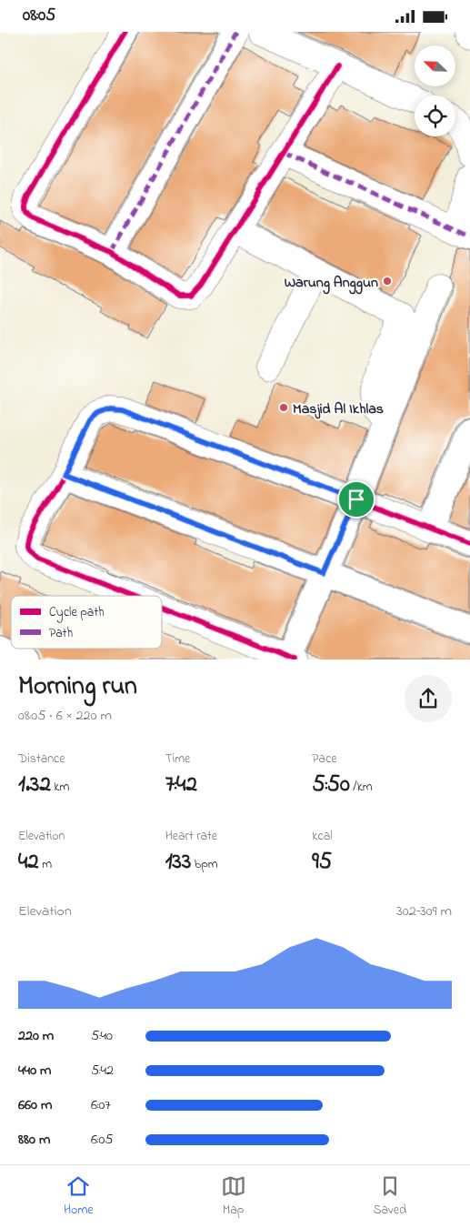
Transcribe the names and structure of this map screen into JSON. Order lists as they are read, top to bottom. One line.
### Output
{"places":["Warung Anggun","Masjid Al Ikhlas"],"legend":["Cycle path","Path"],"north":"top left","page":{"status":"08:05","heading":["Morning run","08:05 · 6 × 220 m"],"stats":[["Distance","1.32 km"],["Time","7:42"],["Pace","5:50 /km"],["Elevation","42 m"],["Heart rate","133 bpm"],["kcal","95"]],"chart":["Elevation","302–309 m"],"list":[{"name":"220 m","note":"5:40"},{"name":"440 m","note":"5:42"},{"name":"660 m","note":"6:07"},{"name":"880 m","note":"6:05"}],"tabs":["Home","Map","Saved"]}}
